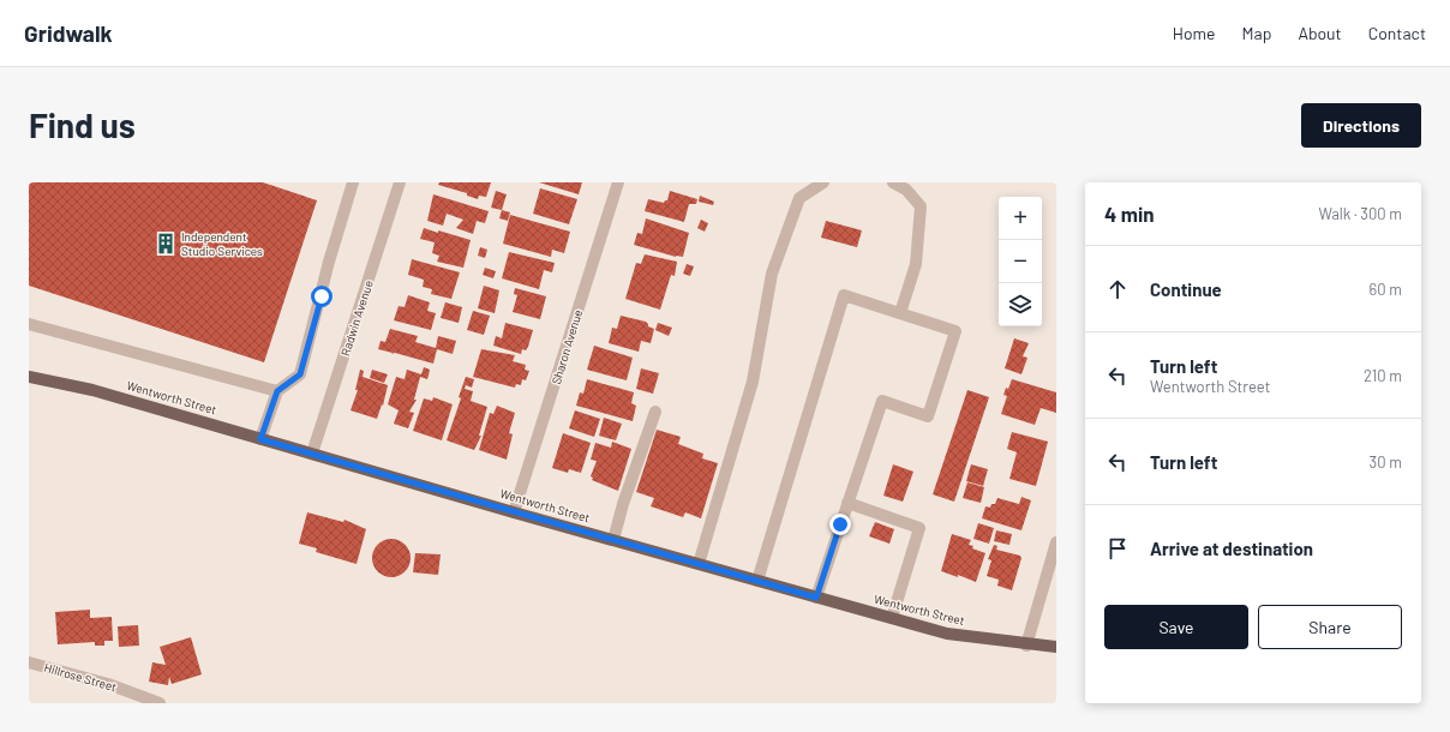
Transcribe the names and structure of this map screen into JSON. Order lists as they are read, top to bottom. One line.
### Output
{"streets":{"main road":["Wentworth Street"],"street":["Radwin Avenue","Sharon Avenue","Hillrose Street"]},"crossings":[["Radwin Avenue","Wentworth Street"],["Sharon Avenue","Wentworth Street"]],"places":{"building":["Independent Studio Services"]},"page":{"header":"Gridwalk","nav":["Home","Map","About","Contact"],"buttons":["Directions",["Save","Share"]],"title":"Find us","heading":["4 min","Walk · 300 m"],"map_buttons":["+","−"],"list":[["Continue","60 m"],["Turn left","Wentworth Street","210 m"],["Turn left","30 m"],"Arrive at destination"]}}
